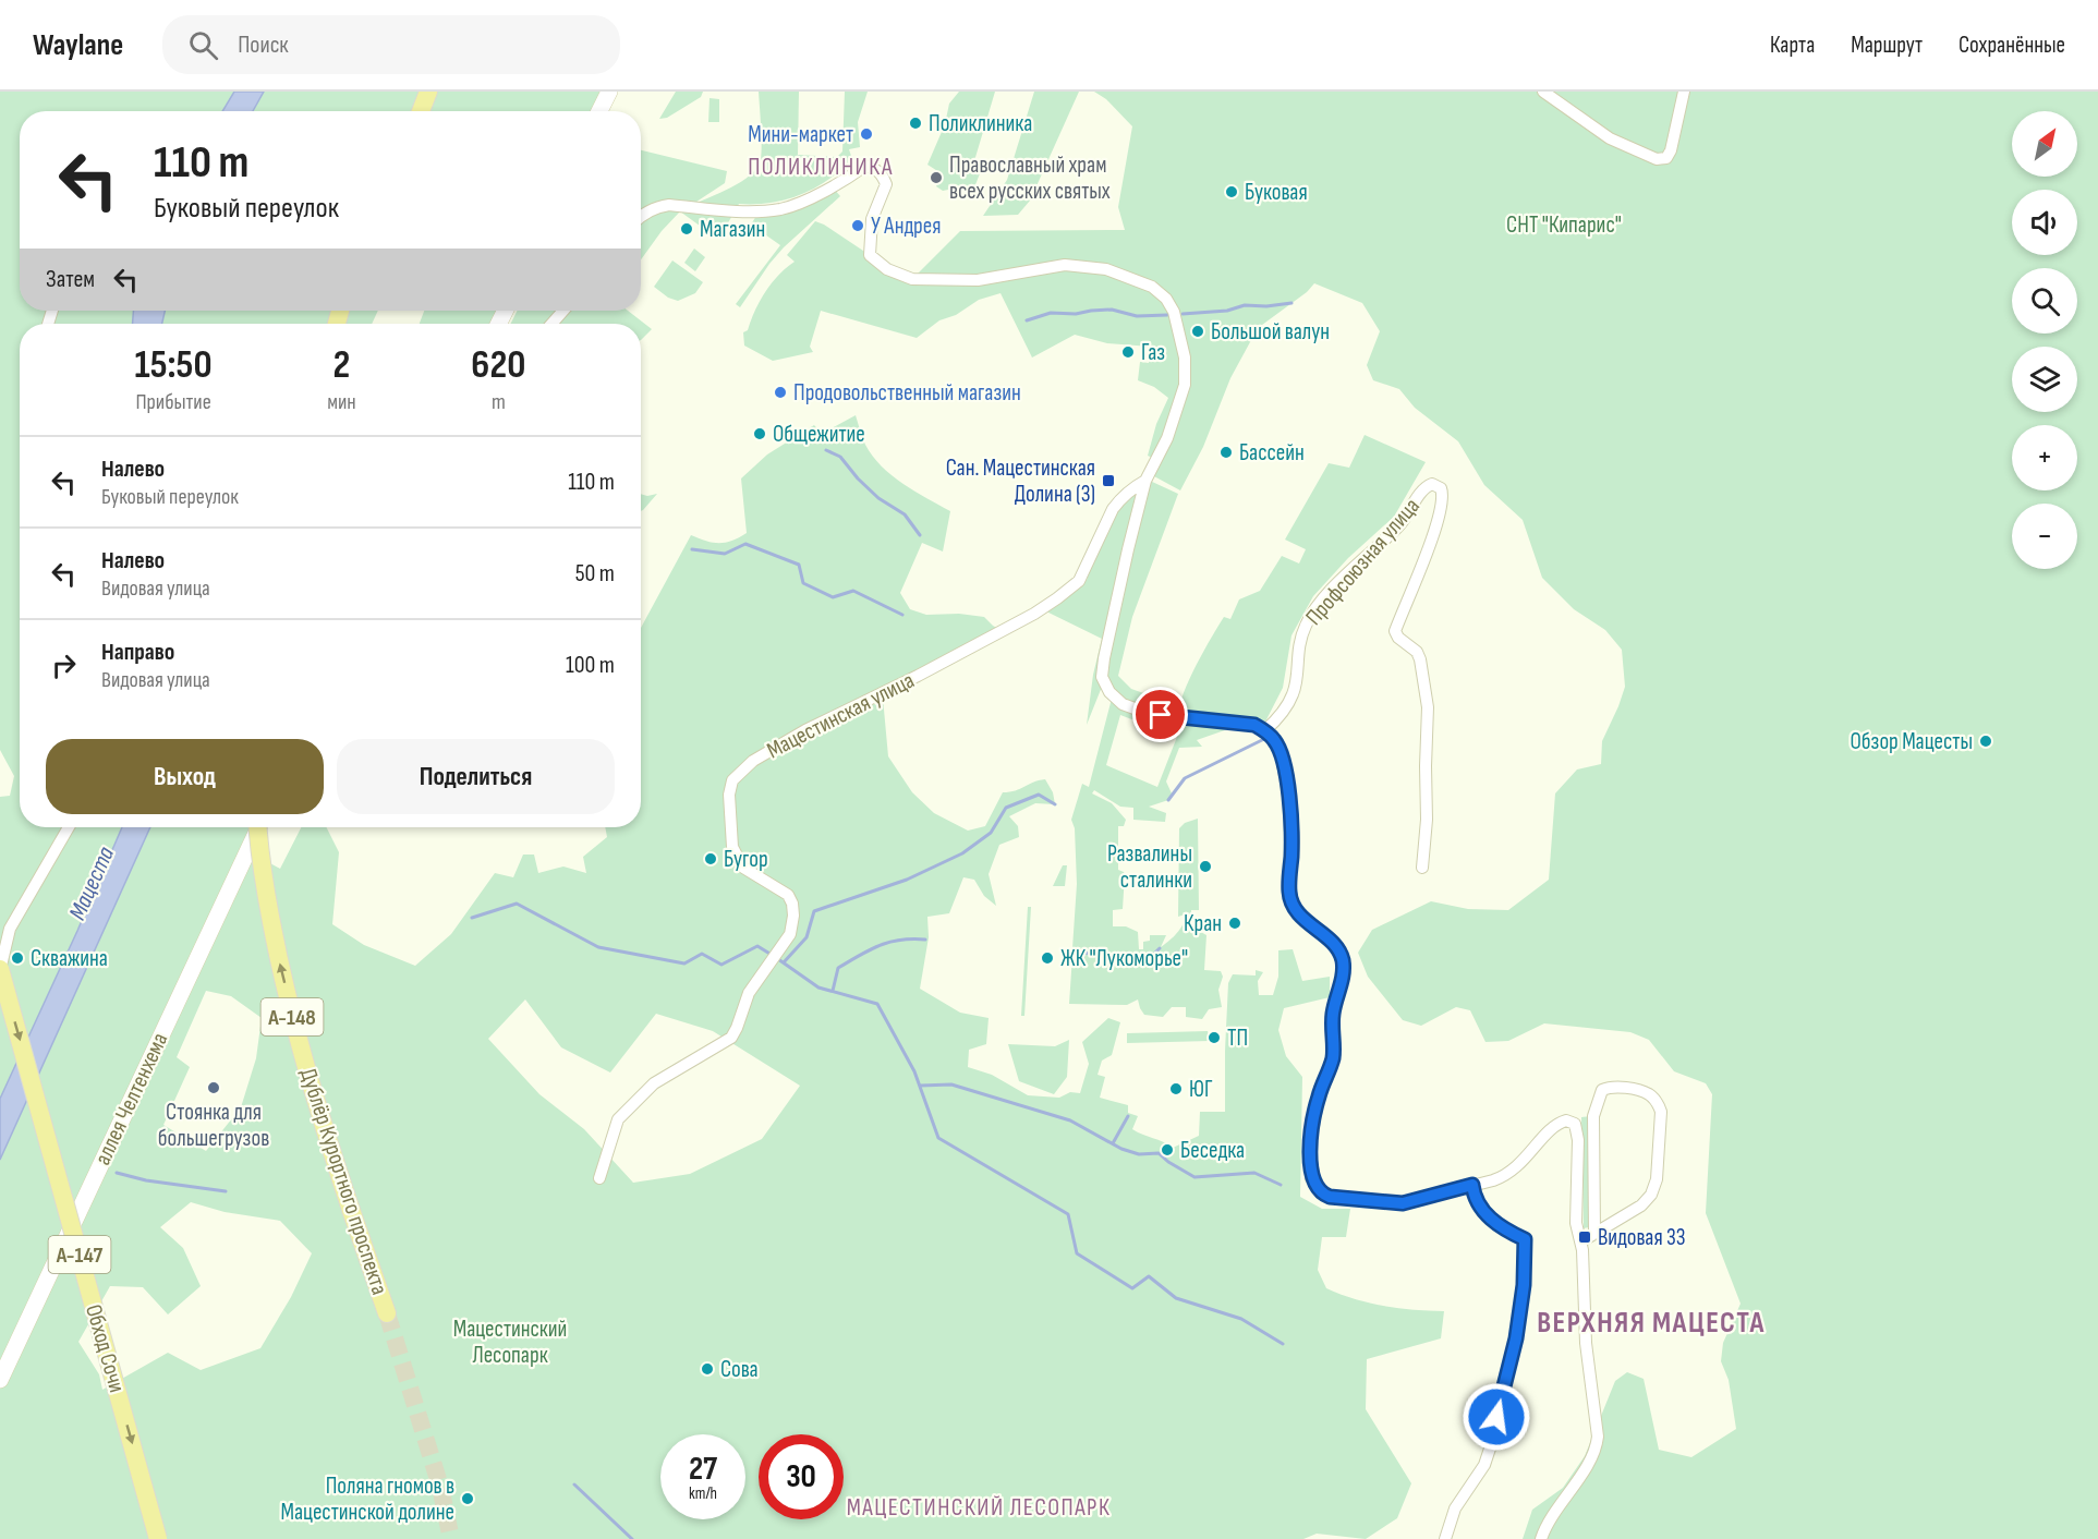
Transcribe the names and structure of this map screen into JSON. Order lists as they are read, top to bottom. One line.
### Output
{"streets":{"highway":["А-148","Дублёр Курортного проспекта","А-147","Обход Сочи"],"main road":["аллея Челтенхема"],"street":["Профсоюзная улица","Мацестинская улица"]},"crossings":[["Профсоюзная улица","Мацестинская улица"]],"one_way":["Дублёр Курортного проспекта","Обход Сочи"],"districts":["ПОЛИКЛИНИКА","ВЕРХНЯЯ МАЦЕСТА","МАЦЕСТИНСКИЙ ЛЕСОПАРК"],"water":["Мацеста"],"parks":["СНТ \"Кипарис\"","Мацестинский Лесопарк"],"places":{"other":["Поликлиника","Мини-маркет","Православный храм всех русских святых","Буковая","У Андрея","Магазин","Большой валун","Газ","Продовольственный магазин","Общежитие","Бассейн","Обзор Мацесты","Бугор","Развалины сталинки","Кран","Скважина","ЖК \"Лукоморье\"","ТП","Стоянка для большегрузов","ЮГ","Беседка","Сова","Поляна гномов в Мацестинской долине"],"transit":["Сан. Мацестинская Долина (3)","Видовая 33"]},"north":"top right","page":{"header":"Waylane","search":"Поиск","nav":["Карта","Маршрут","Сохранённые"],"map_buttons":["+","−"],"turn":["110 m","Буковый переулок"],"then":"Затем","eta":["15:50","Прибытие","2","мин","620","m"],"list":[{"name":"Налево","note":"Буковый переулок","value":"110 m"},{"name":"Налево","note":"Видовая улица","value":"50 m"},{"name":"Направо","note":"Видовая улица","value":"100 m"}],"buttons":["Выход","Поделиться"],"speed":"27 km/h","limit":"30"}}
